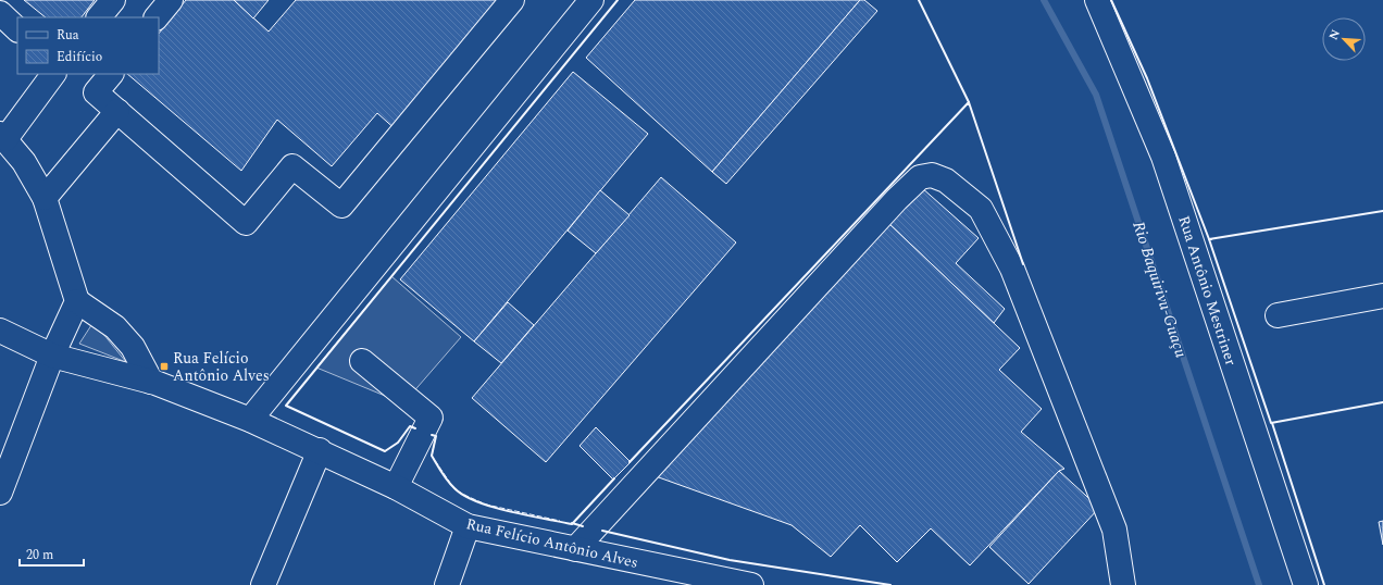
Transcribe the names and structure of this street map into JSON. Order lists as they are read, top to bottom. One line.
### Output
{"streets":{"street":["Rua Antônio Mestriner","Rua Felício Antônio Alves"]},"water":["Rio Baquirivu-Guaçu"],"places":{"transit":["Rua Felício Antônio Alves"]},"legend":["Rua","Edifício"],"scale_bar":"20 m","north":"top left"}
